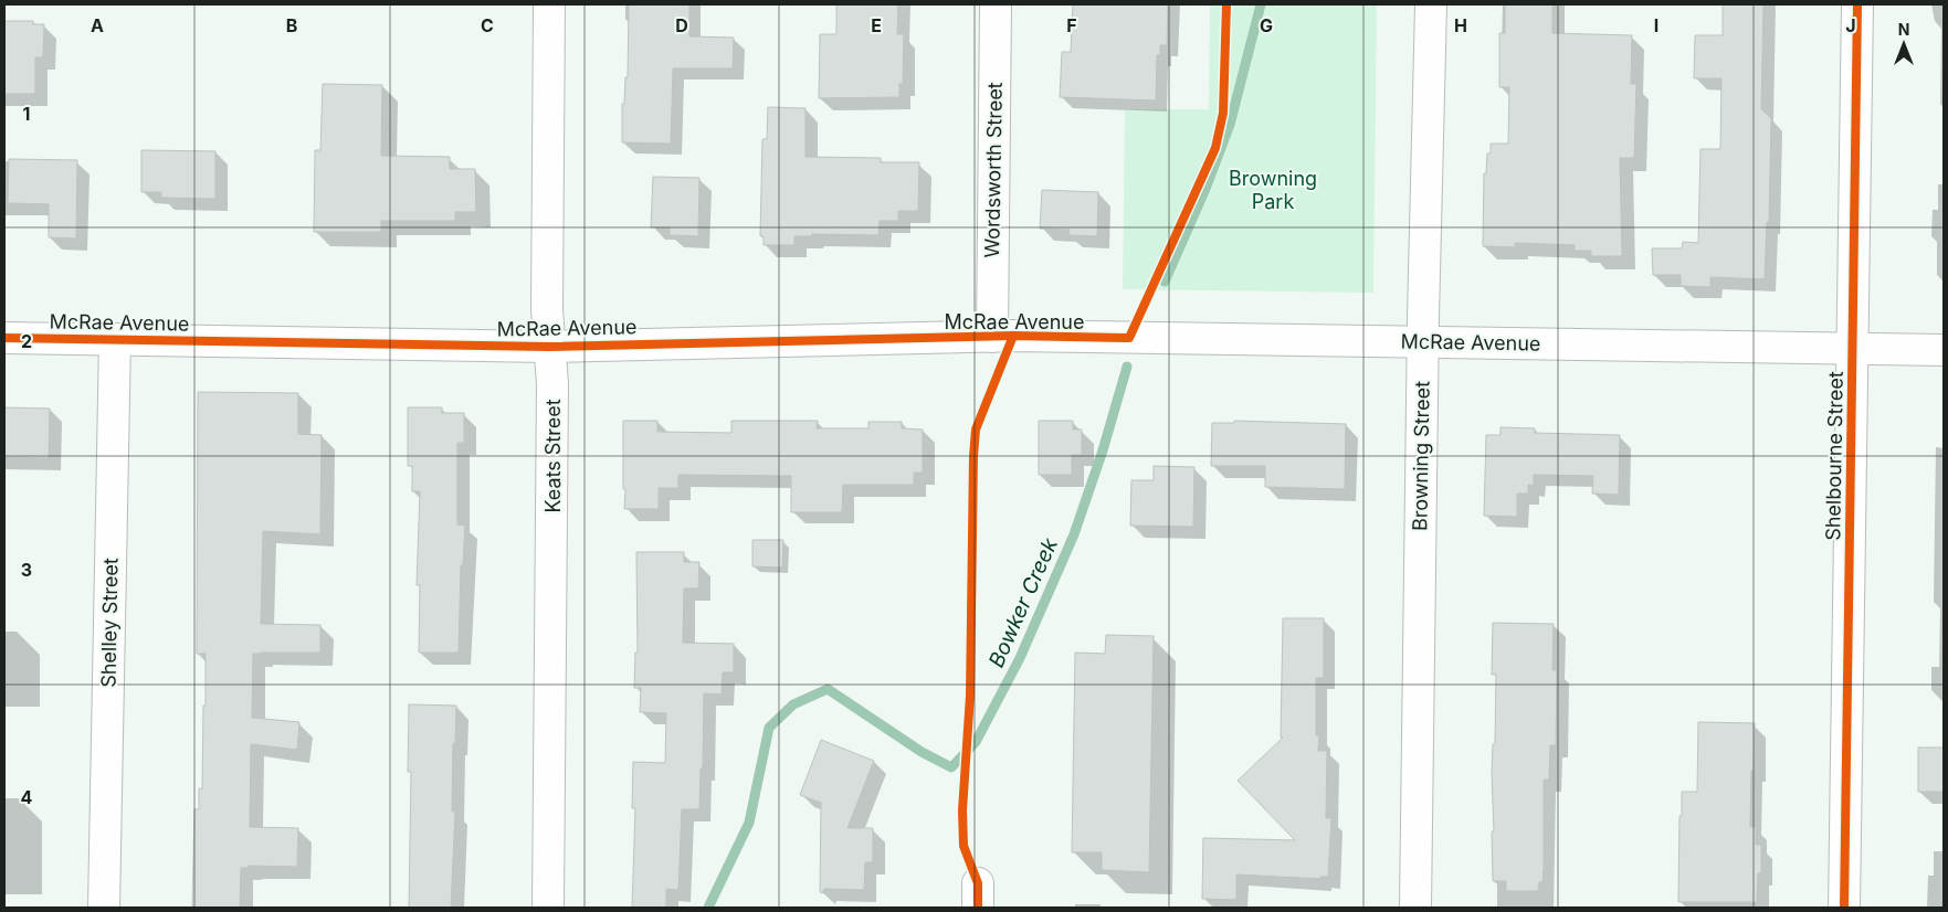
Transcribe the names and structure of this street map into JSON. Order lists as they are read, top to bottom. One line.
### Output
{"streets":{"street":["Wordsworth Street","McRae Avenue","Keats Street","Browning Street","Shelbourne Street","Shelley Street"]},"crossings":[["Wordsworth Street","McRae Avenue"],["McRae Avenue","Keats Street"],["McRae Avenue","Browning Street"],["McRae Avenue","Shelbourne Street"],["McRae Avenue","Shelley Street"]],"water":["Bowker Creek"],"parks":["Browning Park"],"north":"top","grid":{"columns":["A","B","C","D","E","F","G","H","I","J"],"rows":["1","2","3","4"]}}
